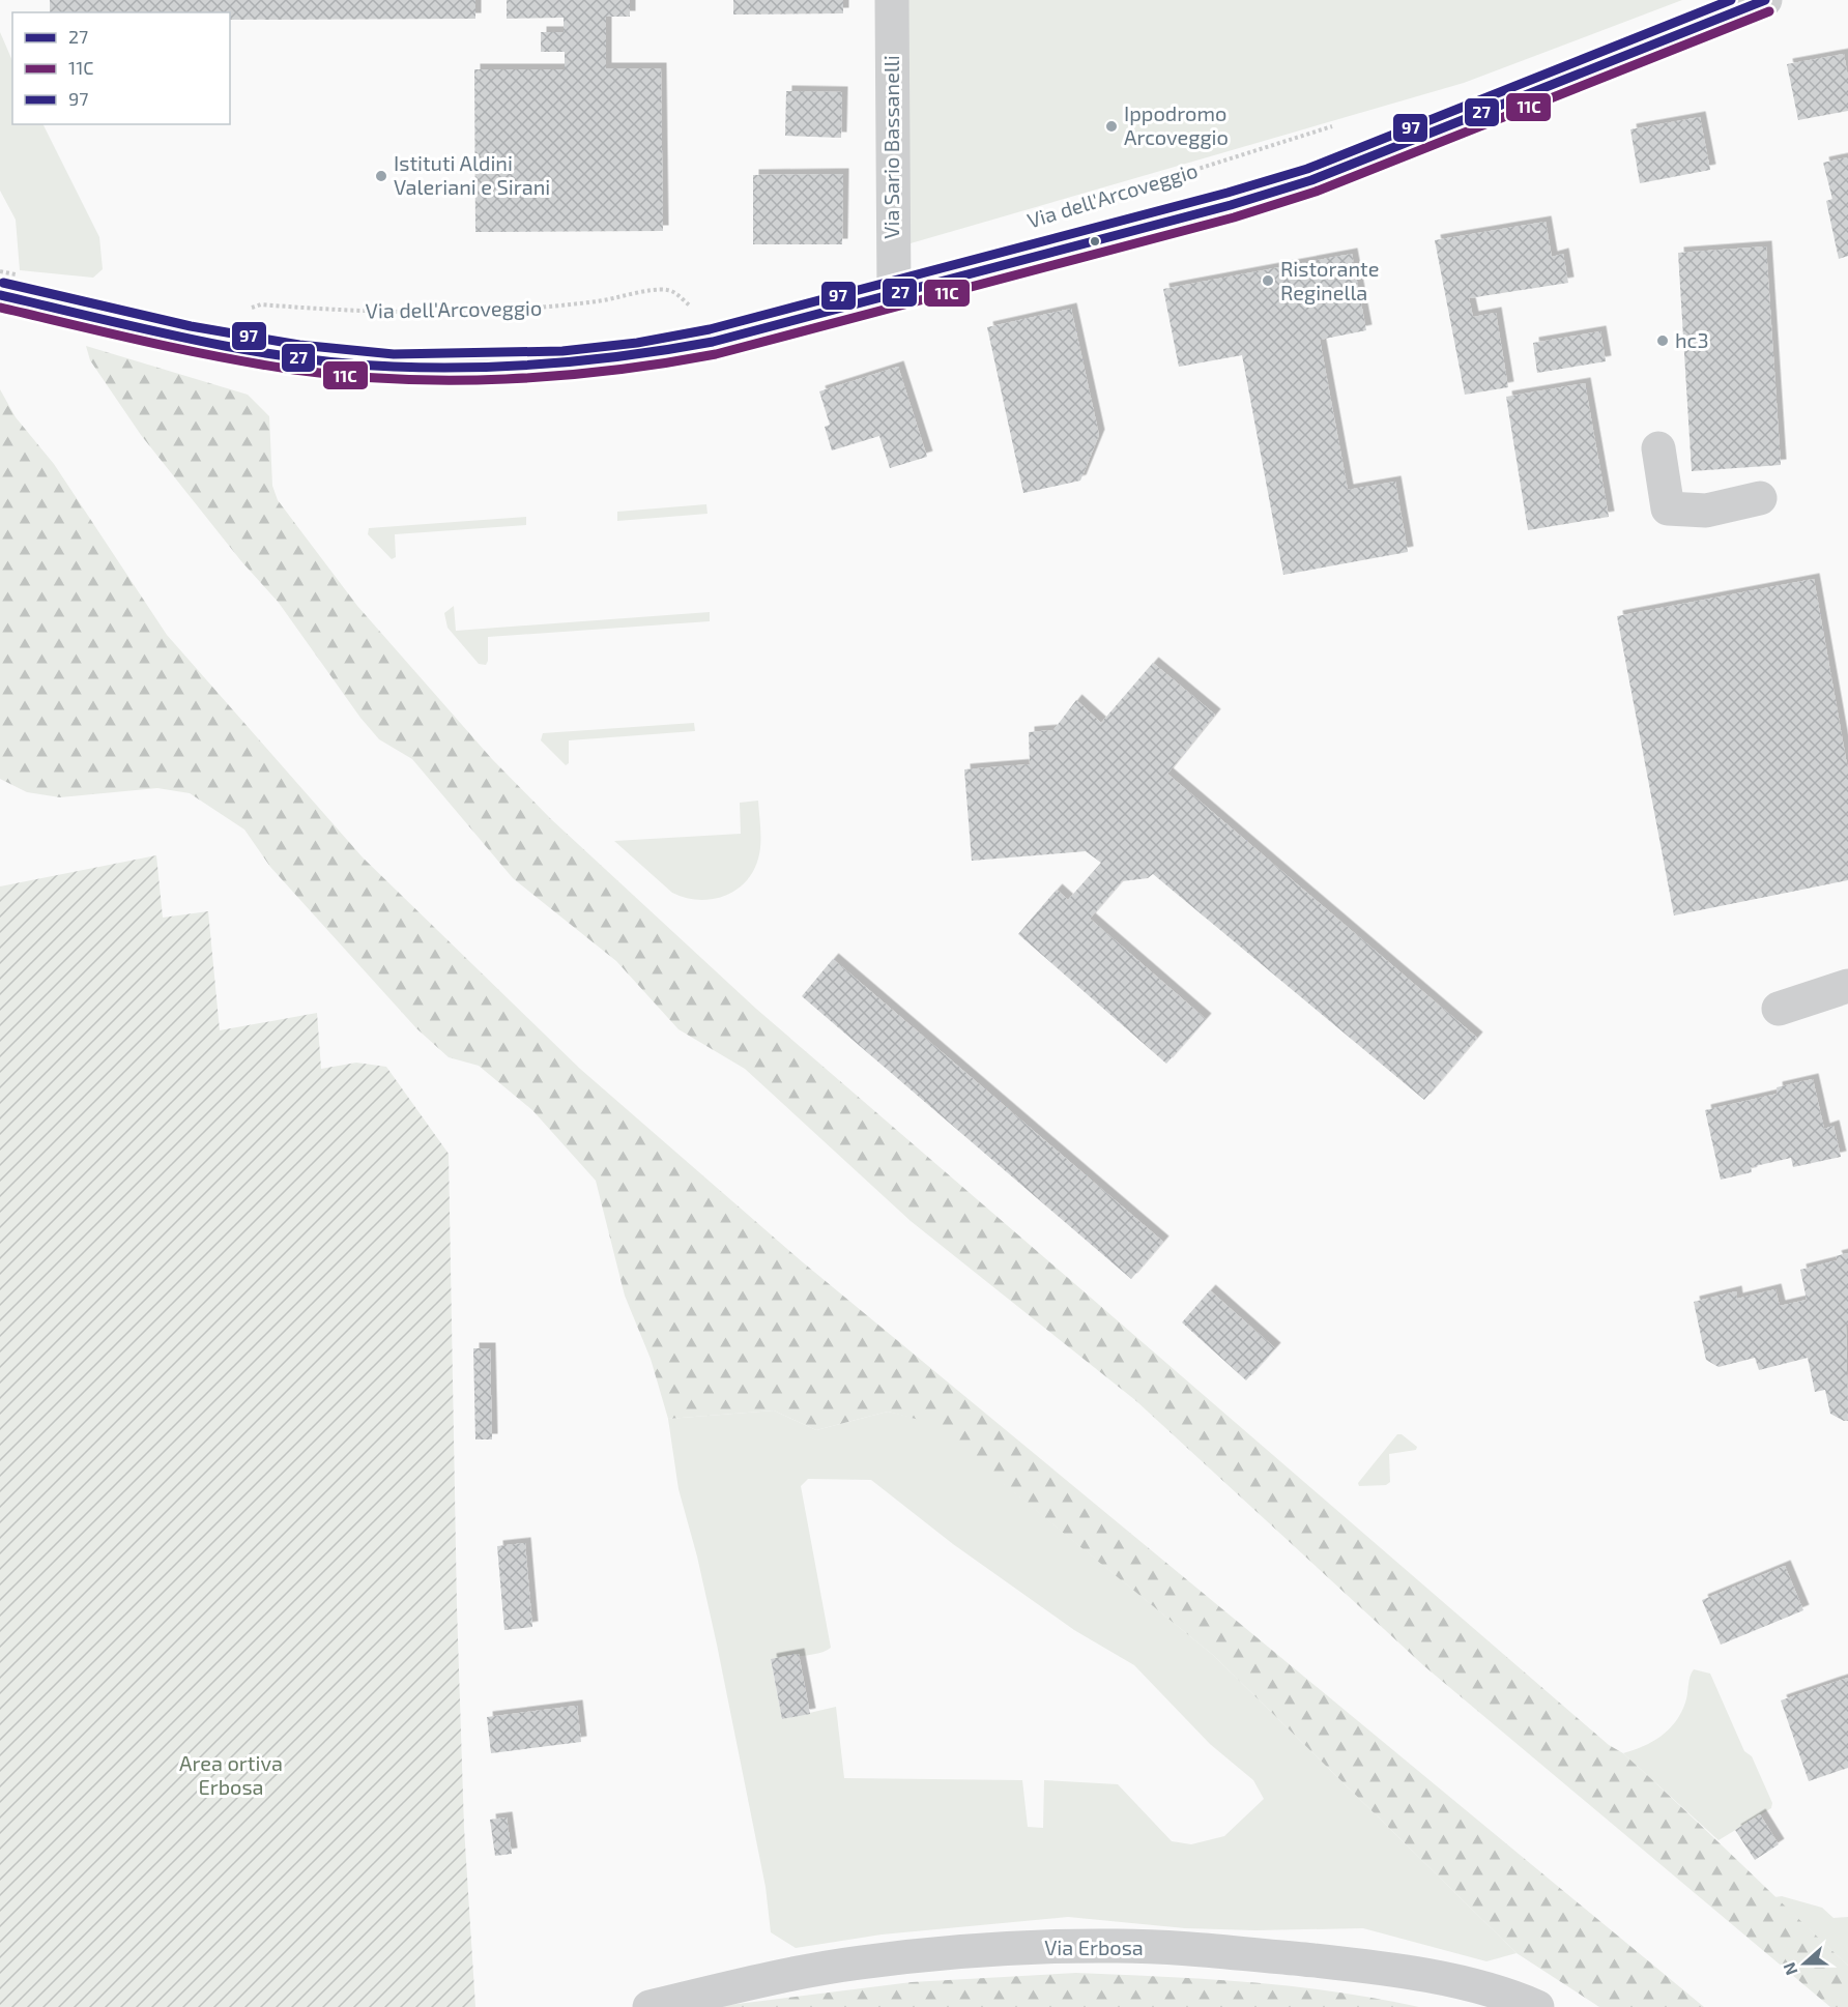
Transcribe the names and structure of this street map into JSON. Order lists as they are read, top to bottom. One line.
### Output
{"streets":{"street":["Via Sario Bassanelli","Via dell'Arcoveggio","Via Erbosa"]},"crossings":[["Via Sario Bassanelli","Via dell'Arcoveggio"]],"parks":["Area ortiva Erbosa"],"places":["Ippodromo Arcoveggio","Istituti Aldini Valeriani e Sirani","Ristorante Reginella","hc3"],"lines":["transit line 27","transit line 97","transit line 11C"],"legend":["27","11C","97"],"north":"left"}
